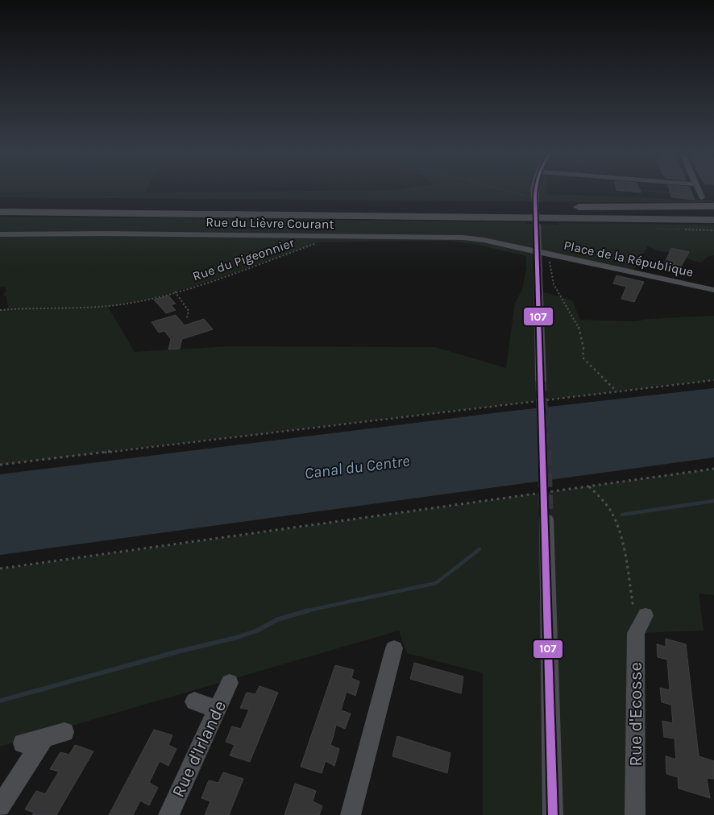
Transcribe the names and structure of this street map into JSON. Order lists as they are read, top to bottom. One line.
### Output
{"streets":{"street":["Rue du Lièvre Courant","Place de la République","Rue d'Ecosse","Rue d'Irlande"],"path":["Rue du Pigeonnier"]},"crossings":[["Rue du Lièvre Courant","Place de la République"],["Rue du Lièvre Courant","Rue du Pigeonnier"]],"water":["Canal du Centre"],"lines":["transit line 107"]}
